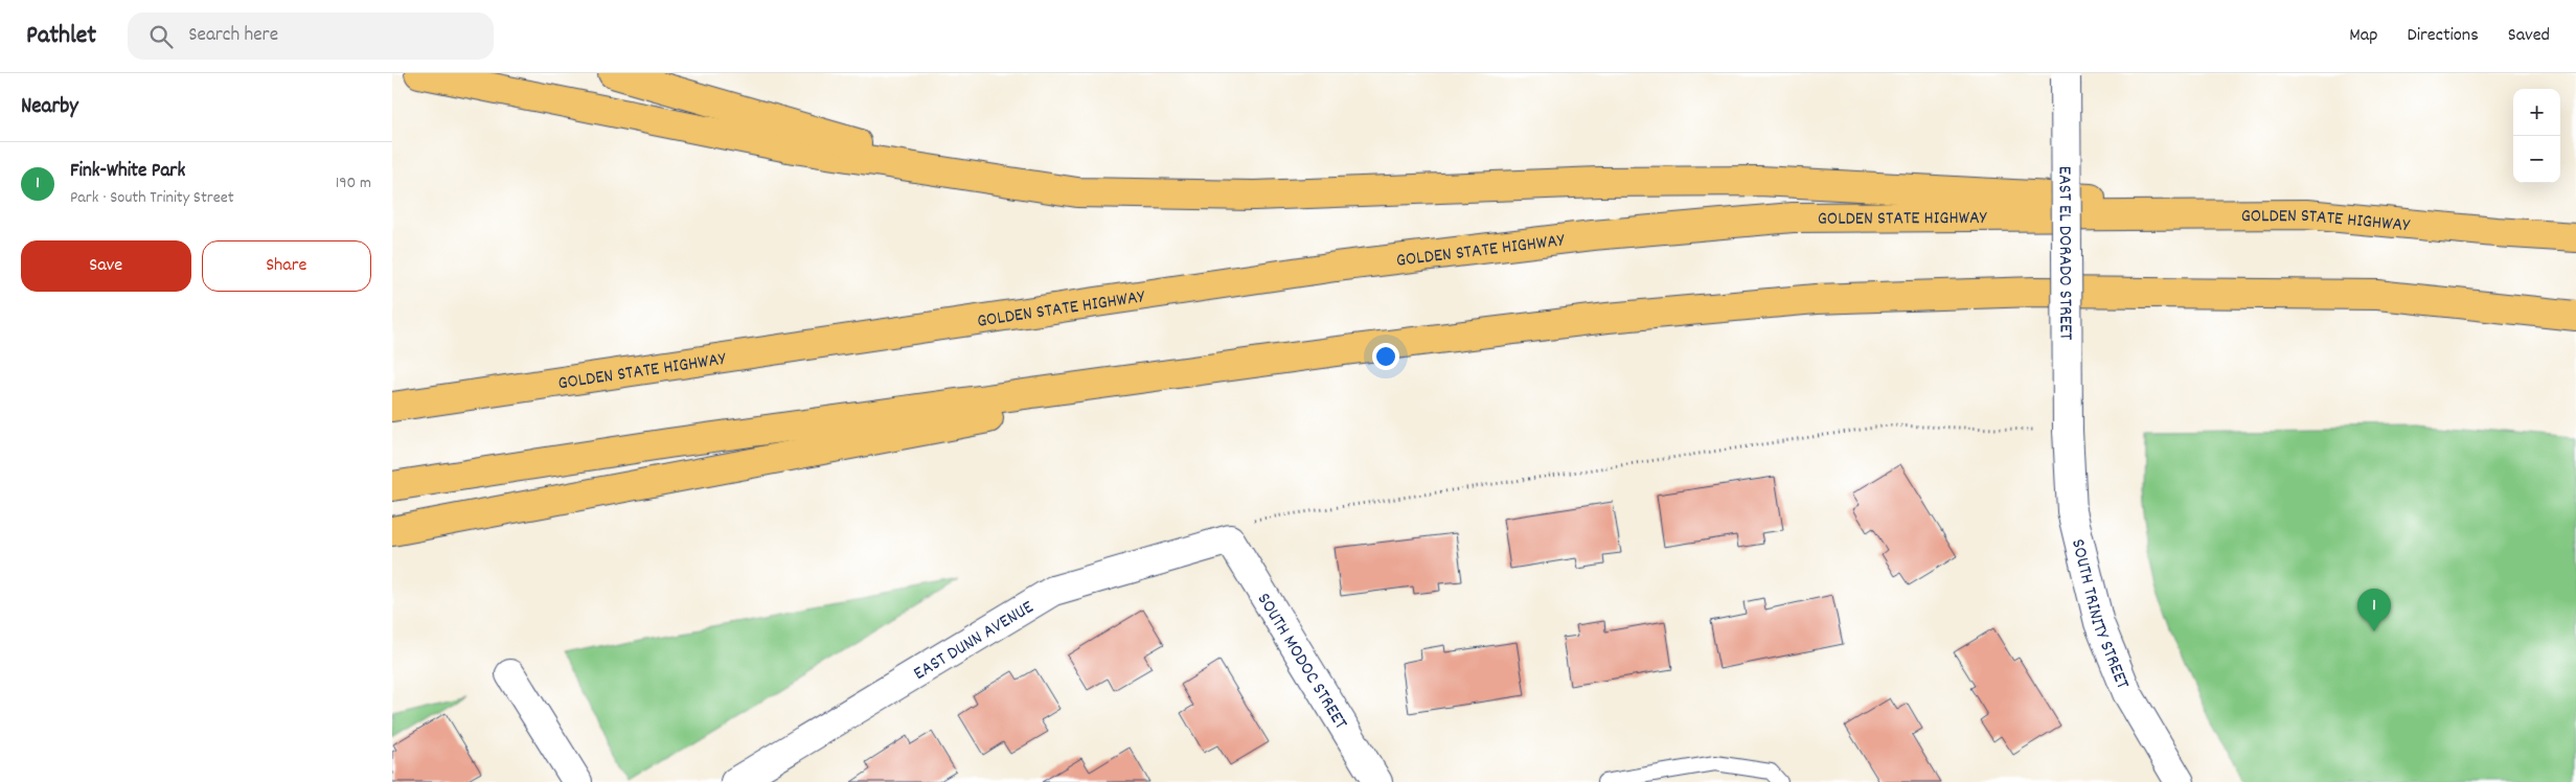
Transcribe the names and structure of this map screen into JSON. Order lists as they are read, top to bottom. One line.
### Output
{"streets":{"highway":["GOLDEN STATE HIGHWAY"],"street":["EAST EL DORADO STREET","SOUTH TRINITY STREET","EAST DUNN AVENUE","SOUTH MODOC STREET"]},"crossings":[["EAST EL DORADO STREET","SOUTH TRINITY STREET"],["EAST DUNN AVENUE","SOUTH MODOC STREET"]],"page":{"header":"Pathlet","search":"Search here","nav":["Map","Directions","Saved"],"heading":"Nearby","map_buttons":["+","−"],"list":[{"mark":"1","name":"Fink-White Park","note":"Park · South Trinity Street","value":"190 m"}],"buttons":["Save","Share"],"pins":"1"}}
